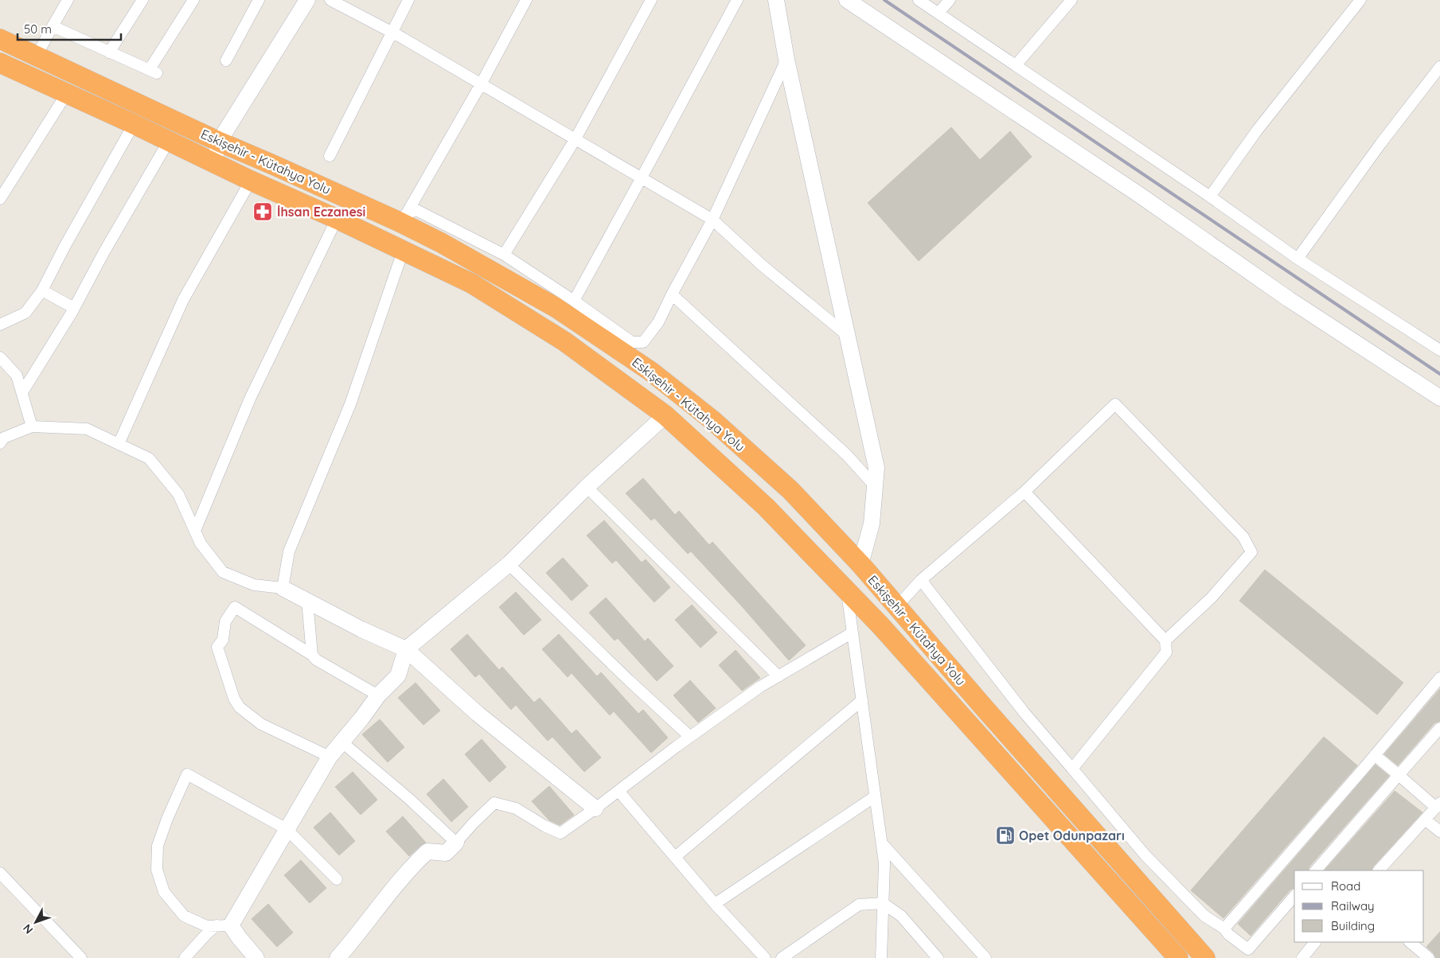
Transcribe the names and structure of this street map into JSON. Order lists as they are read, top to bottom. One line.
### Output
{"streets":{"highway":["Eskişehir - Kütahya Yolu"]},"places":{"pharmacy":["İhsan Eczanesi"],"fuel station":["Opet Odunpazarı"]},"legend":["Road","Railway","Building"],"scale_bar":"50 m","north":"bottom left"}
